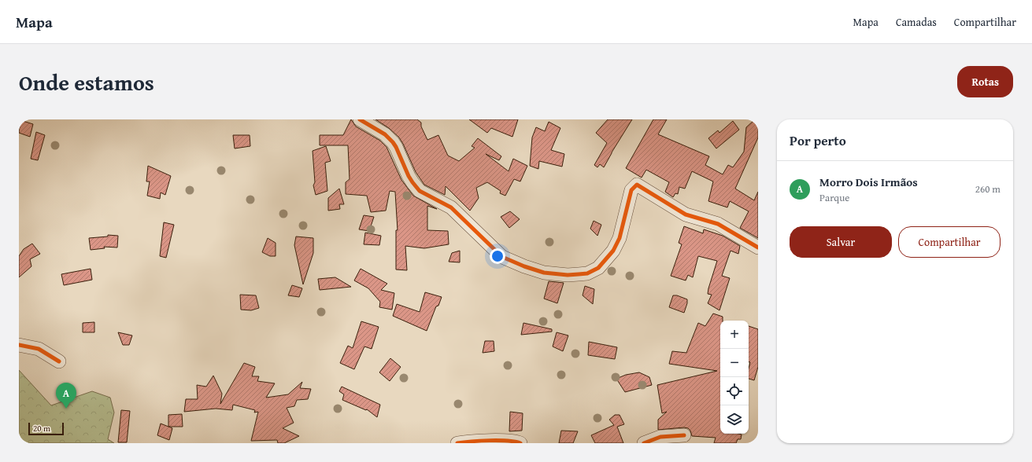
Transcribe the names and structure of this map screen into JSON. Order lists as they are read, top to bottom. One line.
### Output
{"scale_bar":"20 m","page":{"header":"Mapa","nav":["Mapa","Camadas","Compartilhar"],"title":"Onde estamos","buttons":["Rotas",["Salvar","Compartilhar"]],"heading":"Por perto","list":[{"mark":"A","name":"Morro Dois Irmãos","note":"Parque","value":"260 m"}],"map_buttons":["+","−"],"pins":"A","scale":"20 m"}}
